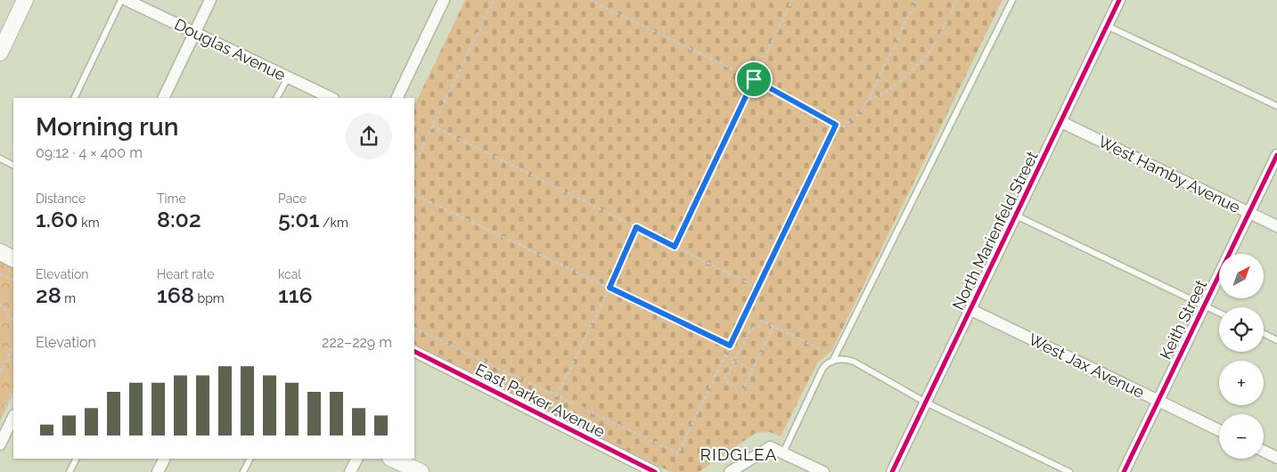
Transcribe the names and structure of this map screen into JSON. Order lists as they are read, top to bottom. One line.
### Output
{"streets":{"street":["Douglas Avenue","West Hamby Avenue","North Marienfeld Street","Keith Street","West Jax Avenue","East Parker Avenue"]},"crossings":[["West Hamby Avenue","North Marienfeld Street"],["West Hamby Avenue","Keith Street"],["North Marienfeld Street","West Jax Avenue"],["Keith Street","West Jax Avenue"]],"districts":["RIDGLEA"],"north":"top right","page":{"heading":["Morning run","09:12 · 4 × 400 m"],"stats":[["Distance","1.60 km"],["Time","8:02"],["Pace","5:01 /km"],["Elevation","28 m"],["Heart rate","168 bpm"],["kcal","116"]],"map_buttons":["+","−"],"chart":["Elevation","222–229 m"]}}
